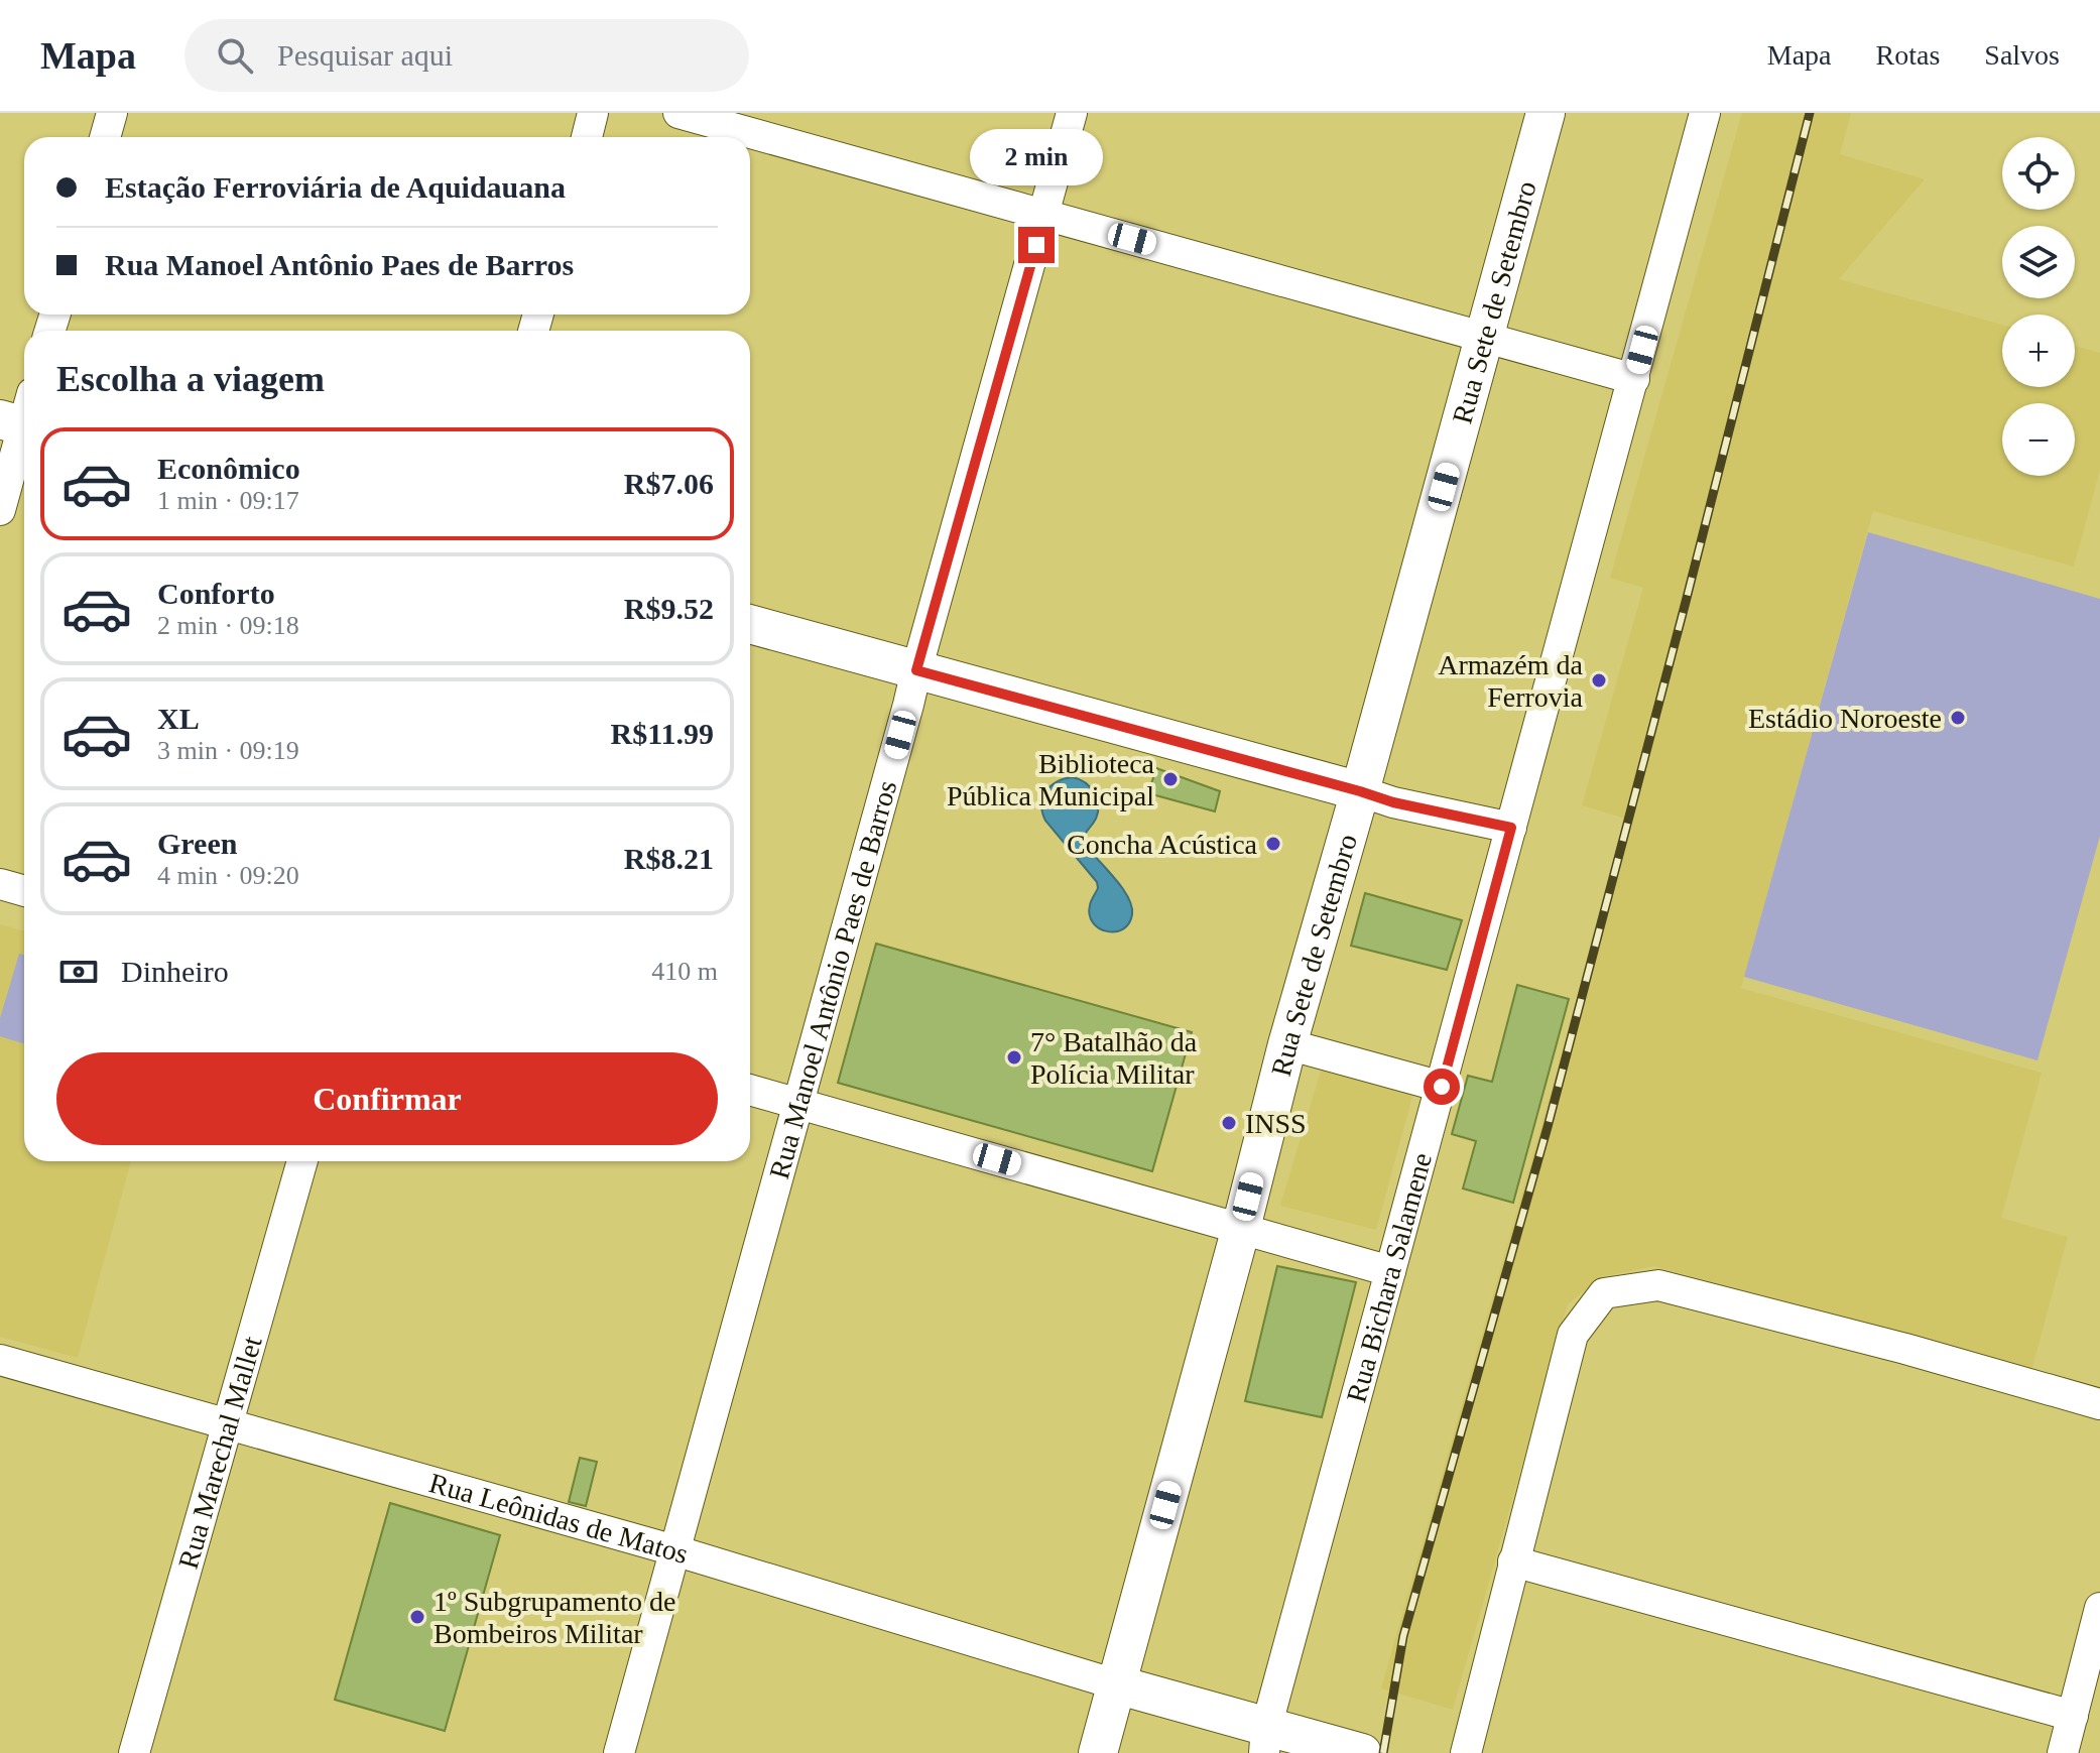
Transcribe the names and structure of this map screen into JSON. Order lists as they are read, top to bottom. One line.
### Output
{"streets":{"main road":["Rua Sete de Setembro"],"street":["Rua Manoel Antônio Paes de Barros","Rua Bichara Salamene","Rua Marechal Mallet","Rua Leônidas de Matos"]},"crossings":[["Rua Sete de Setembro","Rua Leônidas de Matos"],["Rua Manoel Antônio Paes de Barros","Rua Leônidas de Matos"],["Rua Marechal Mallet","Rua Leônidas de Matos"]],"places":["Armazém da Ferrovia","Estádio Noroeste","Biblioteca Pública Municipal","Concha Acústica","7° Batalhão da Polícia Militar","INSS","1º Subgrupamento de Bombeiros Militar"],"page":{"header":"Mapa","search":"Pesquisar aqui","nav":["Mapa","Rotas","Salvos"],"bubble":"2 min","map_buttons":["+","−"],"banner":["Estação Ferroviária de Aquidauana","Rua Manoel Antônio Paes de Barros"],"heading":"Escolha a viagem","list":[{"name":"Econômico","note":"1 min · 09:17","value":"R$7.06"},{"name":"Conforto","note":"2 min · 09:18","value":"R$9.52"},{"name":"XL","note":"3 min · 09:19","value":"R$11.99"},{"name":"Green","note":"4 min · 09:20","value":"R$8.21"}],"pay":["Dinheiro","410 m"],"buttons":"Confirmar"}}
